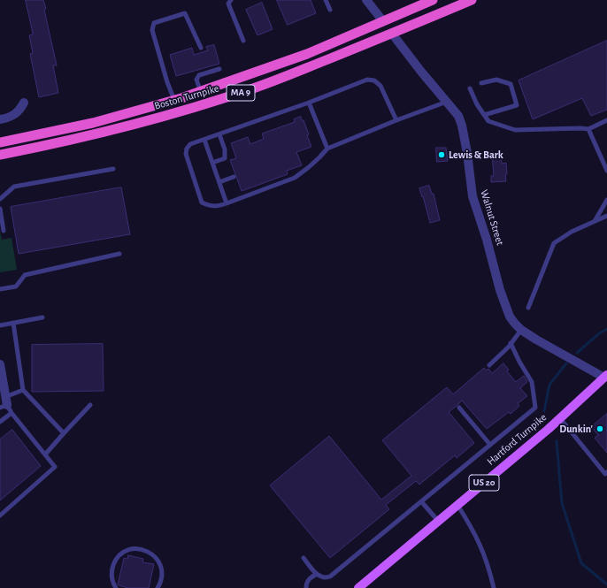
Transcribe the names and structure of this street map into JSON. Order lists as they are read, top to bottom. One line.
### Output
{"streets":{"highway":["MA 9","Boston Turnpike"],"main road":["Hartford Turnpike","US 20"],"street":["Walnut Street"]},"crossings":[["Boston Turnpike","Walnut Street"],["Walnut Street","Hartford Turnpike"]],"places":["Lewis & Bark","Dunkin'"]}
